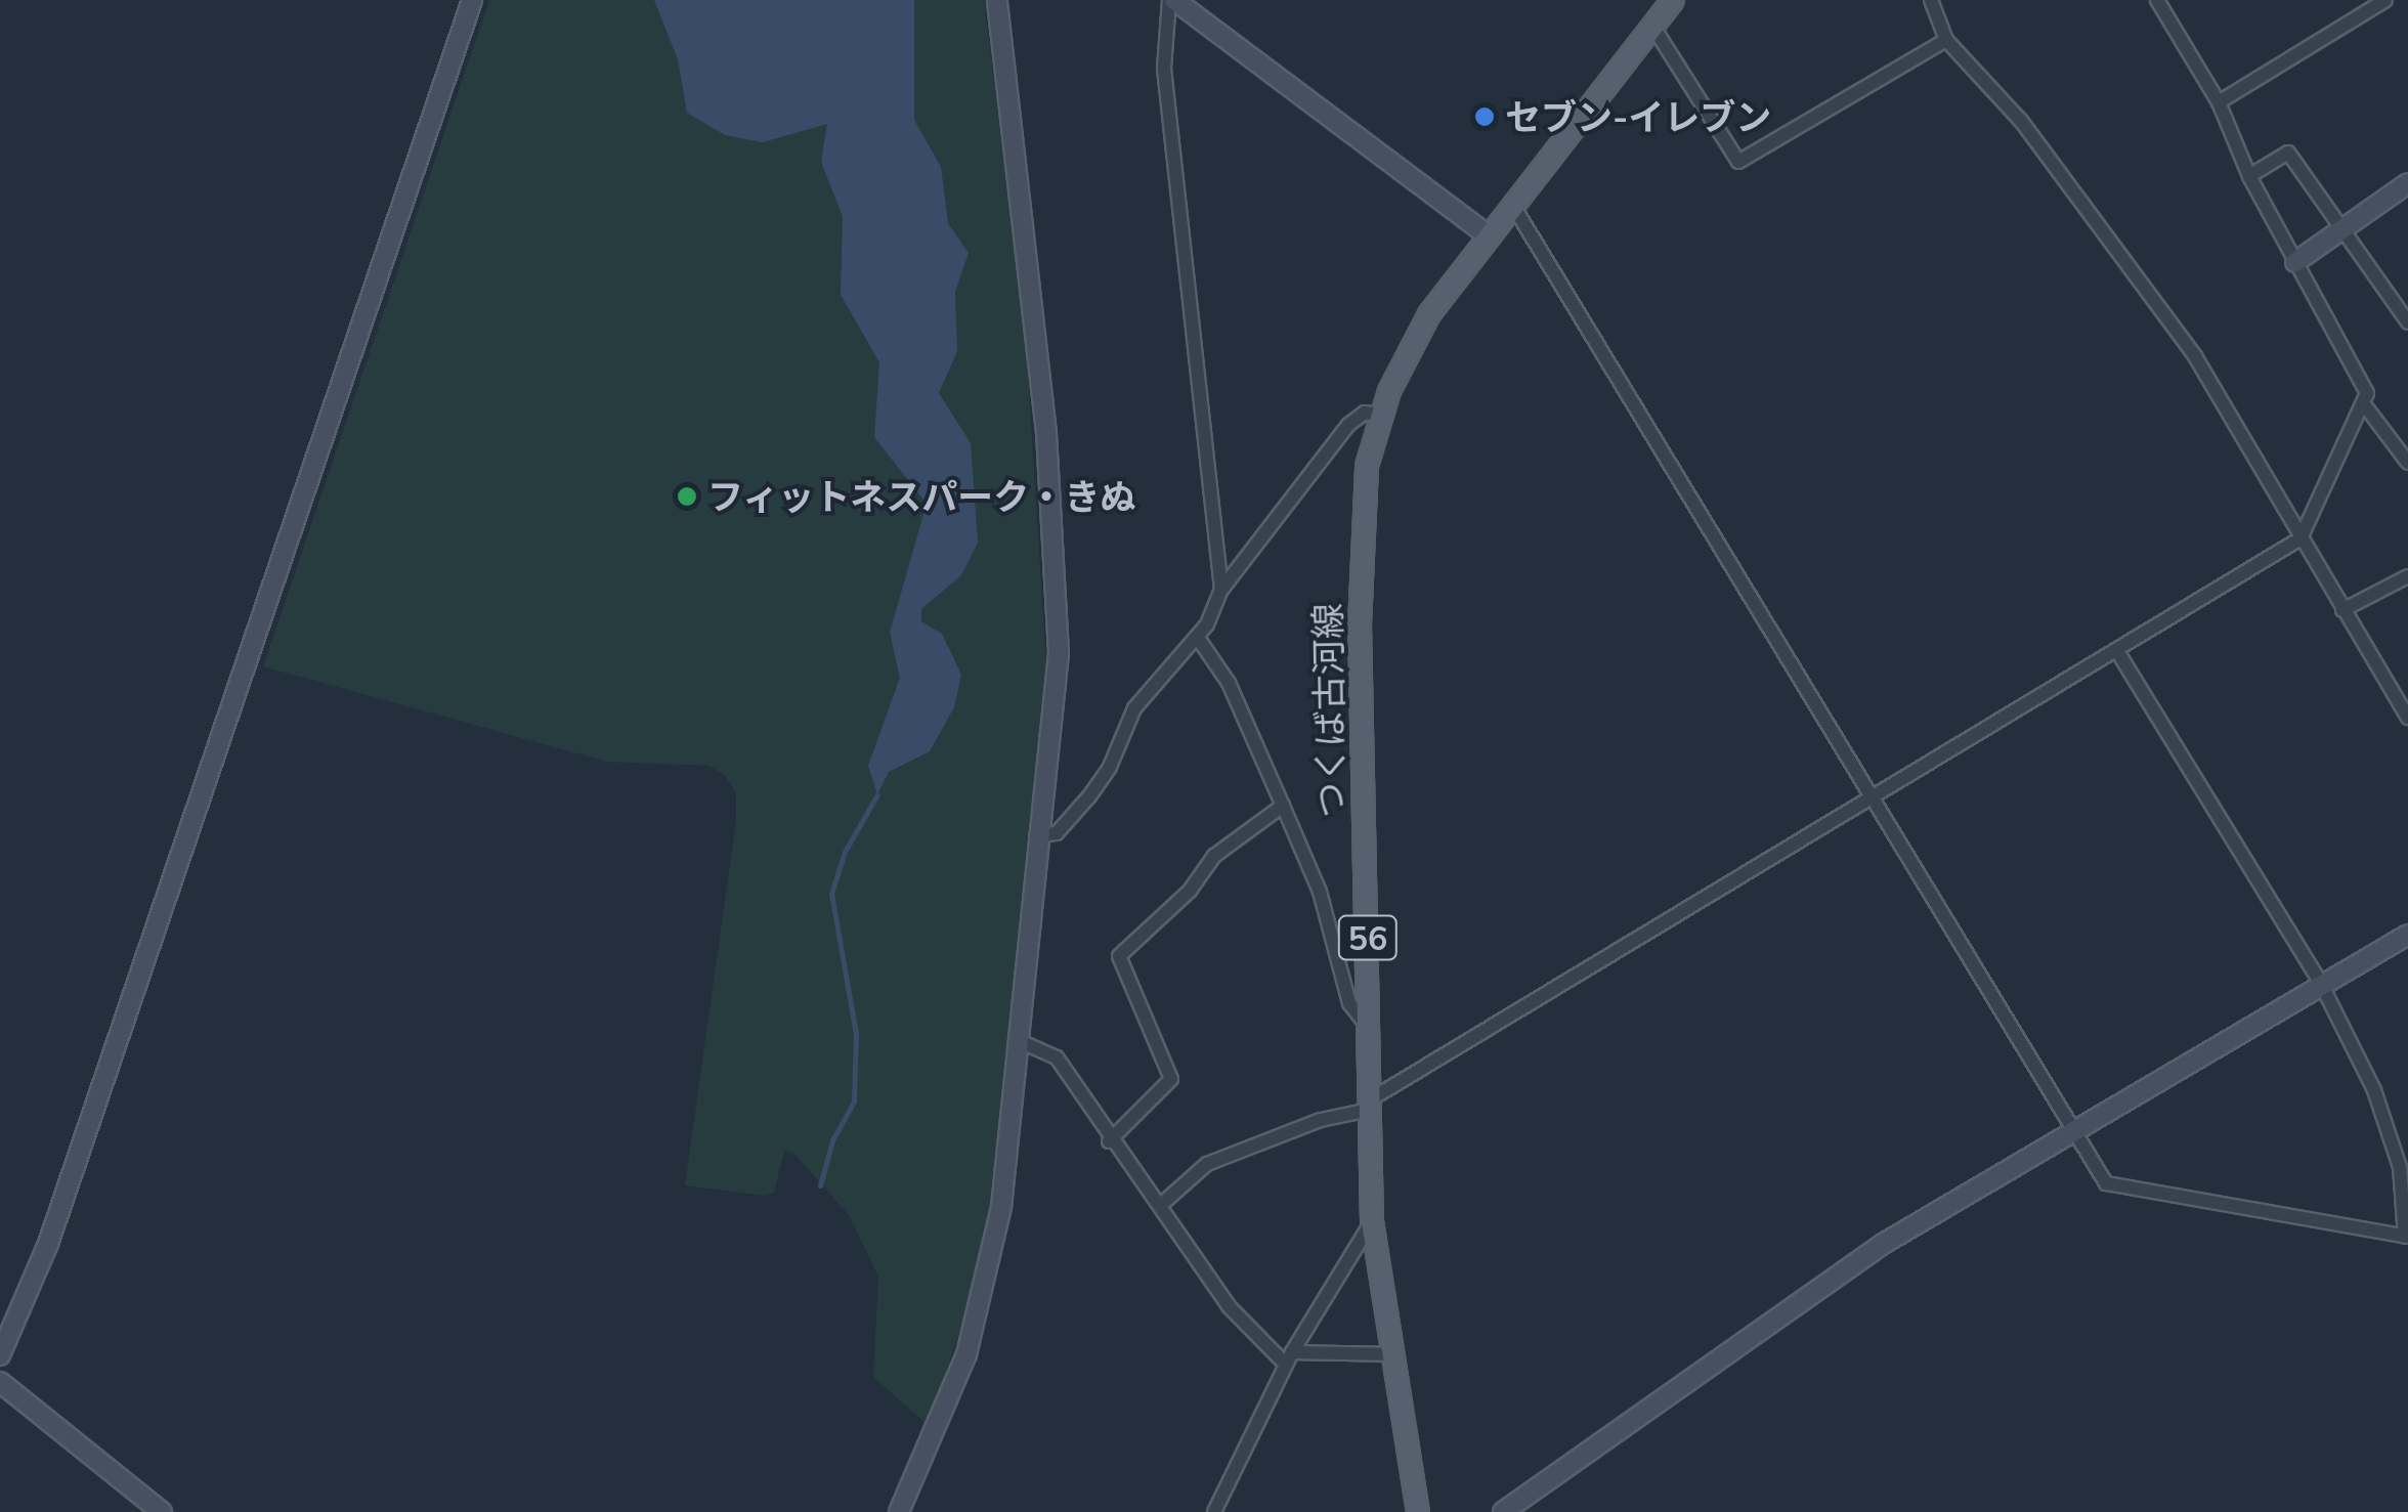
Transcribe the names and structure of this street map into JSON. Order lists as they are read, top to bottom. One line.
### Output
{"streets":{"main road":["つくば古河線","56"]},"places":["セブン-イレブン","フィットネスパーク・きぬ"]}
